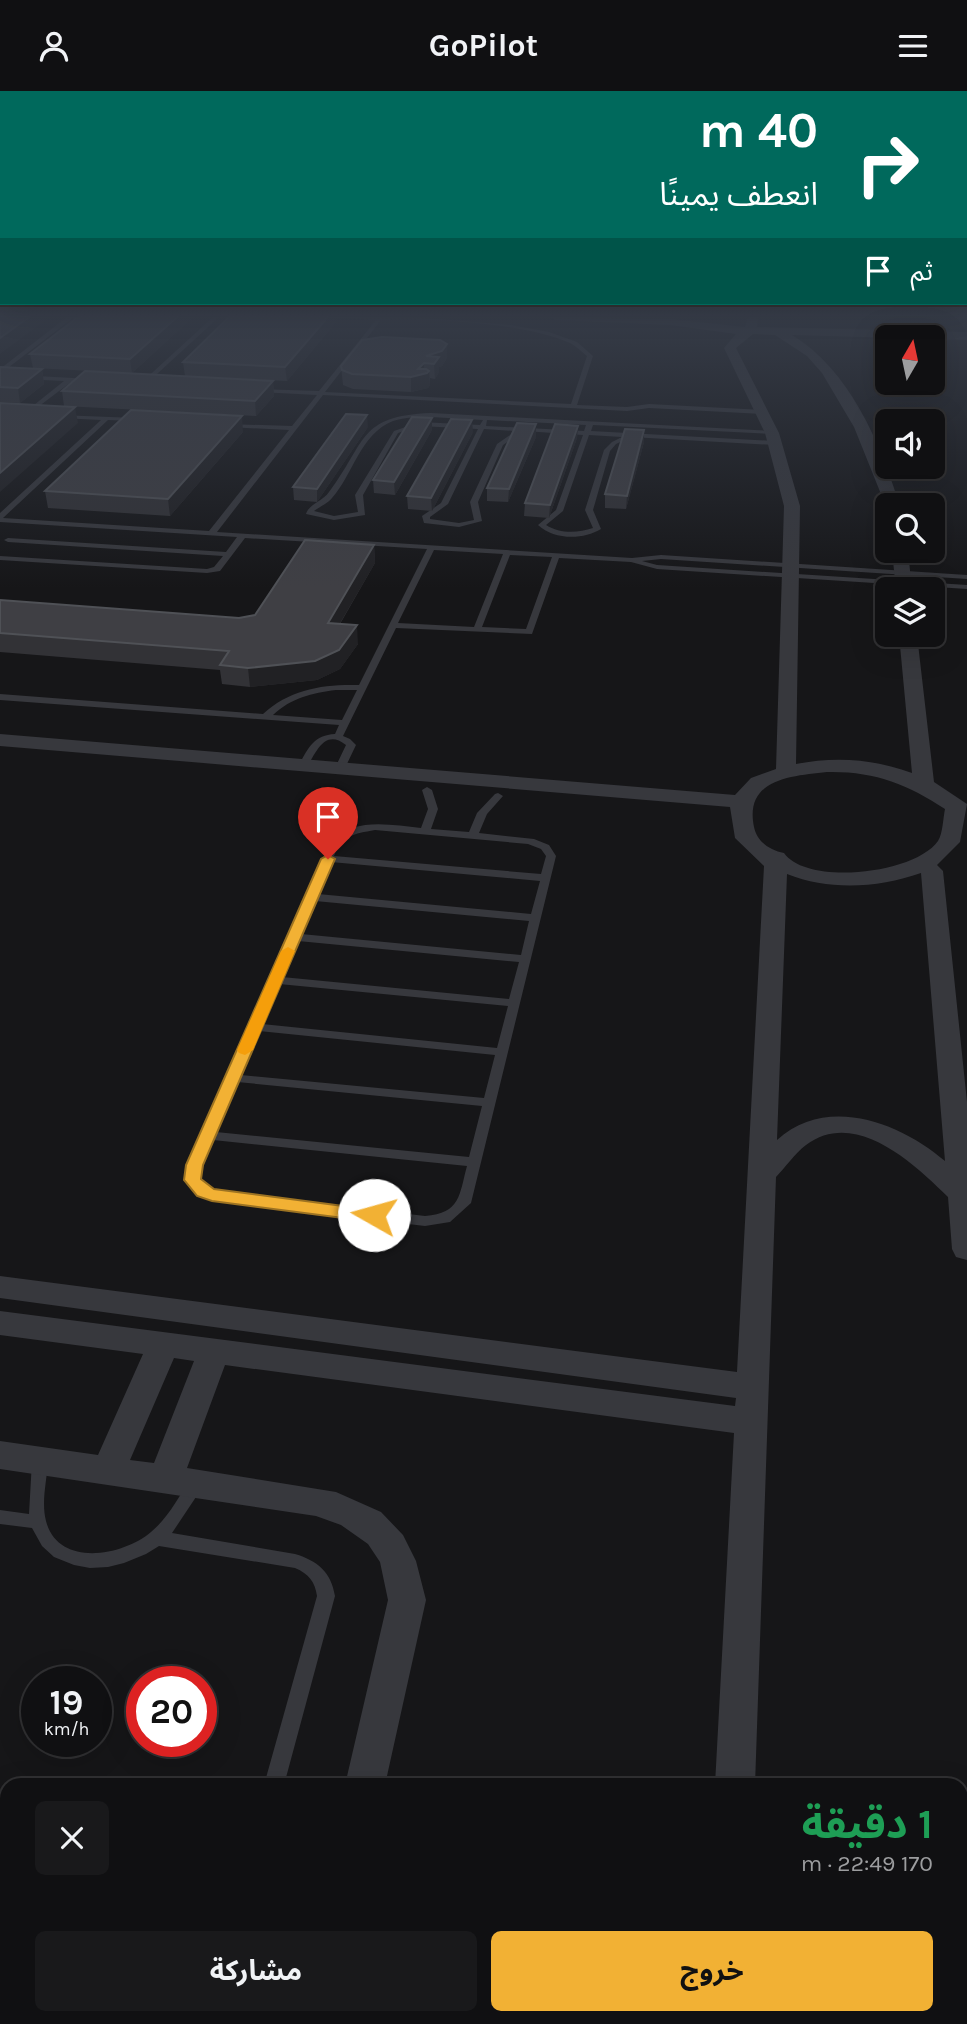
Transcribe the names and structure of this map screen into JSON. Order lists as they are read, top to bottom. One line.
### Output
{"north":"top","page":{"header":"GoPilot","turn":["40 m","انعطف يمينًا"],"then":"ثم","speed":"19 km/h","limit":"20","heading":["1 دقيقة","170 m · 22:49"],"buttons":["خروج","مشاركة"]}}
